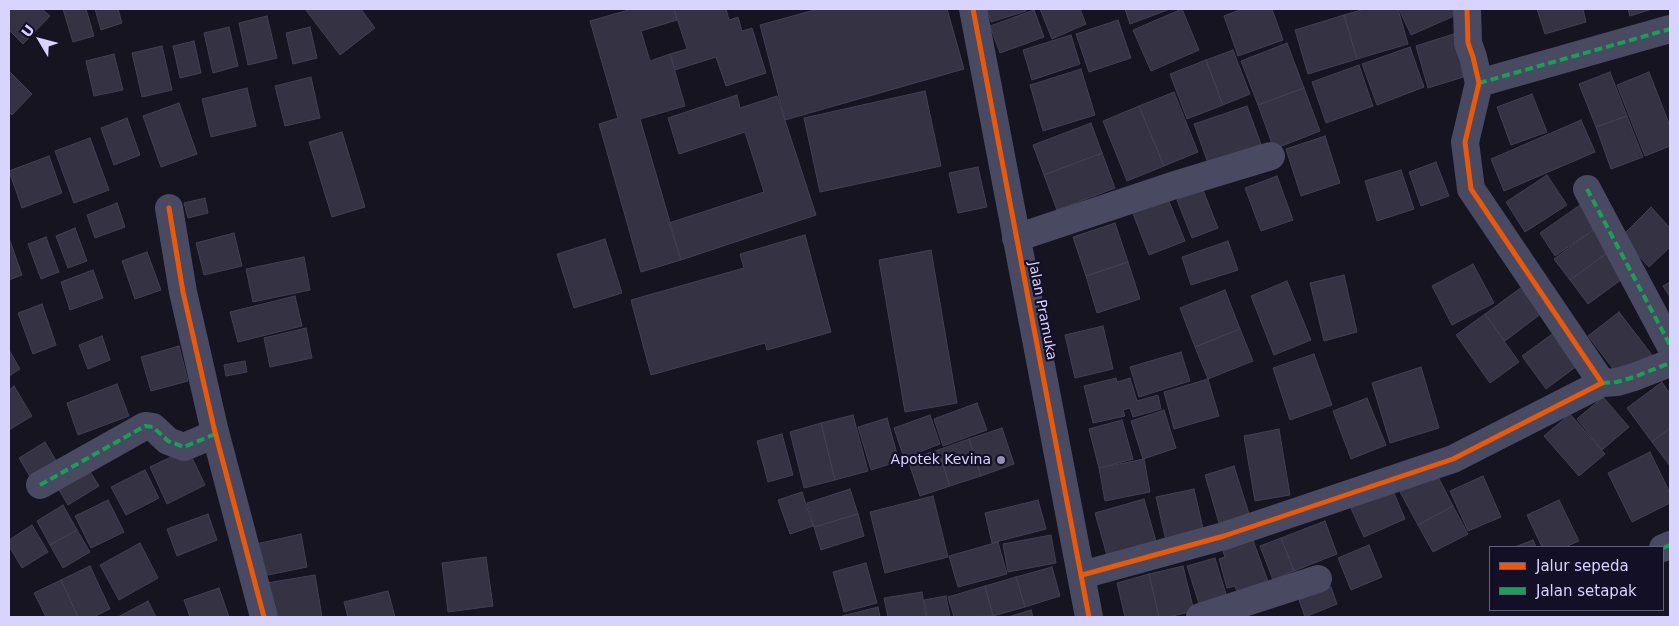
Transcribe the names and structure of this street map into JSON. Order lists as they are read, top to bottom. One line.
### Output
{"streets":{"street":["Jalan Pramuka"]},"places":["Apotek Kevina"],"legend":["Jalur sepeda","Jalan setapak"],"north":"top left"}
